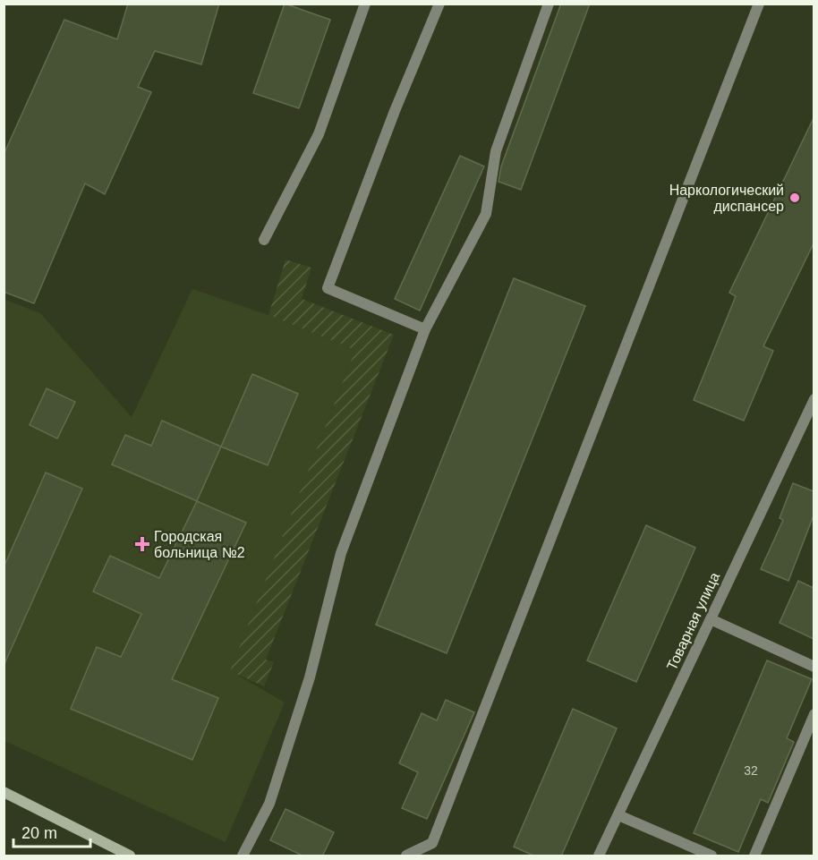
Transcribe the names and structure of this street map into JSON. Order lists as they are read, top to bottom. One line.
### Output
{"streets":{"street":["Товарная улица"]},"places":{"other":["Наркологический диспансер"],"health":["Городская больница №2"]},"house_numbers":["32"],"scale_bar":"20 m"}
